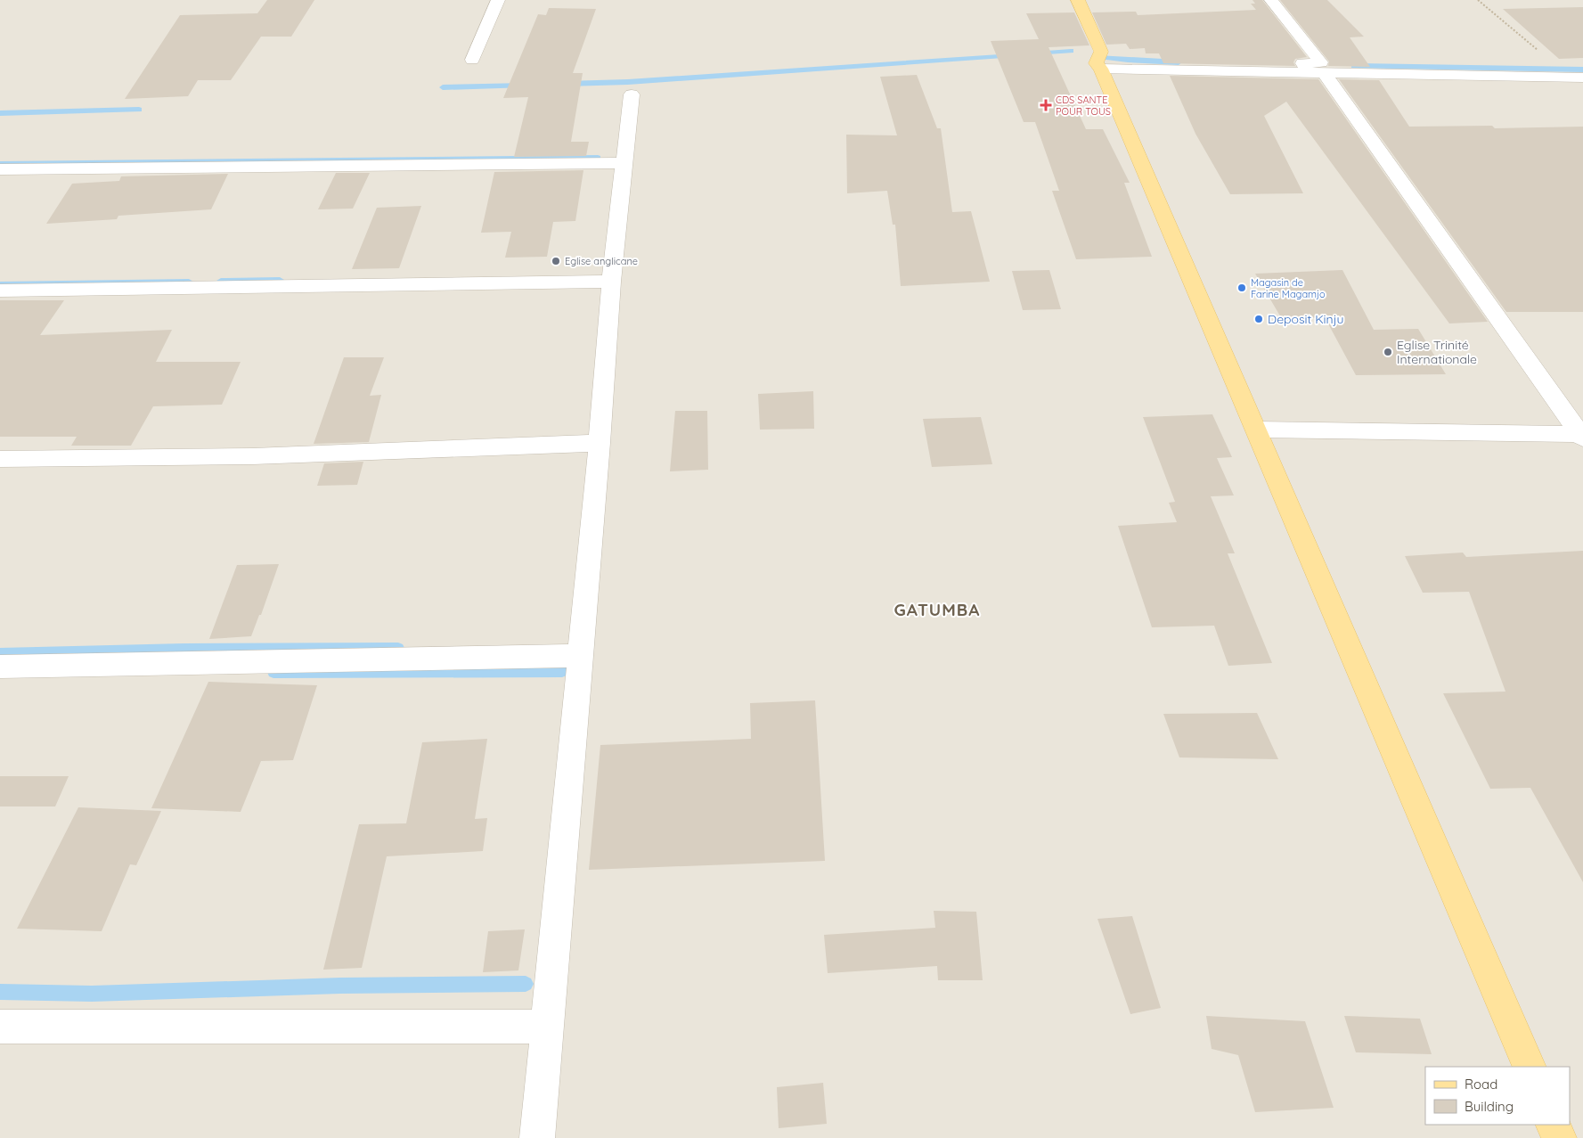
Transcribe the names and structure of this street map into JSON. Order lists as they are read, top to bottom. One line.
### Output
{"districts":["GATUMBA"],"places":{"health":["CDS SANTE POUR TOUS"],"other":["Eglise anglicane","Magasin de Farine Magamjo","Deposit Kinju","Eglise Trinité Internationale"]},"legend":["Road","Building"]}
